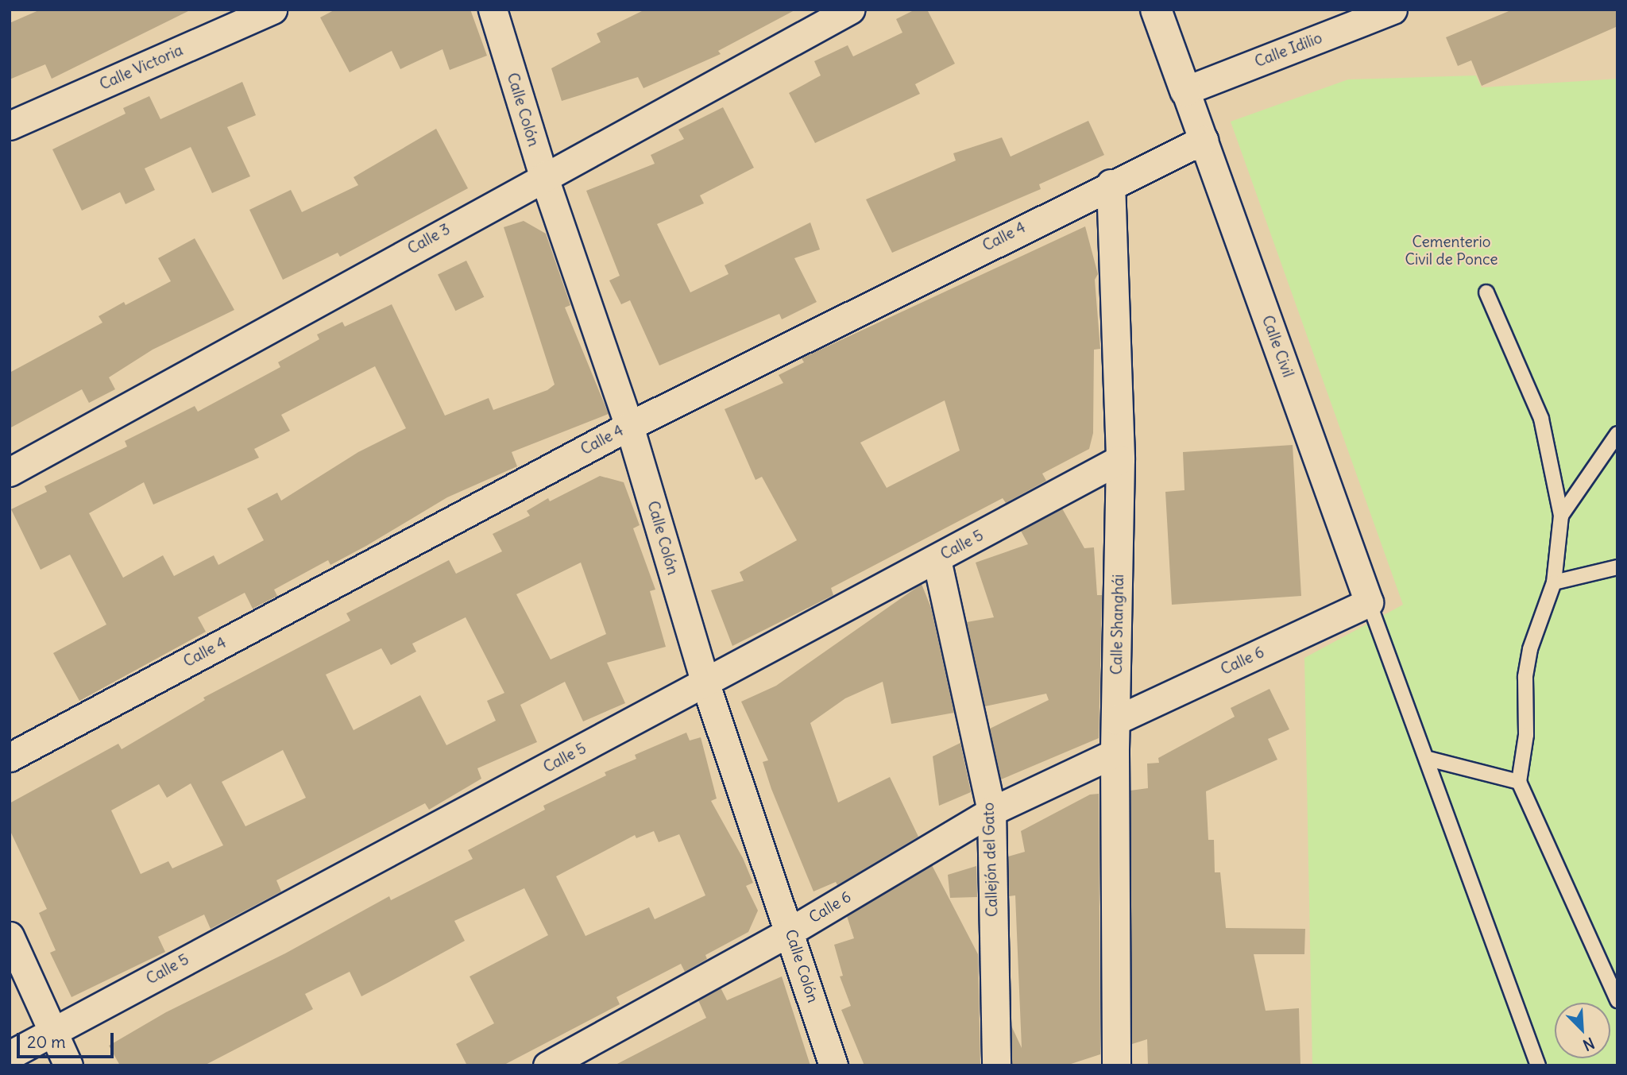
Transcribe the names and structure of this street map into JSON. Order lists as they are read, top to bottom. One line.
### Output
{"streets":{"street":["Calle Idilio","Calle Victoria","Calle Colón","Calle 4","Calle 3","Calle Civil","Calle 5","Calle Shanghái","Calle 6","Callejón del Gato"]},"crossings":[["Calle Idilio","Calle Civil"],["Calle Colón","Calle 4"],["Calle Colón","Calle 3"],["Calle Colón","Calle 5"],["Calle Colón","Calle 6"],["Calle 4","Calle Civil"],["Calle 4","Calle Shanghái"],["Calle Civil","Calle 6"],["Calle 5","Calle Shanghái"],["Calle 5","Callejón del Gato"],["Calle Shanghái","Calle 6"],["Calle 6","Callejón del Gato"]],"parks":["Cementerio Civil de Ponce"],"scale_bar":"20 m","north":"bottom right"}
